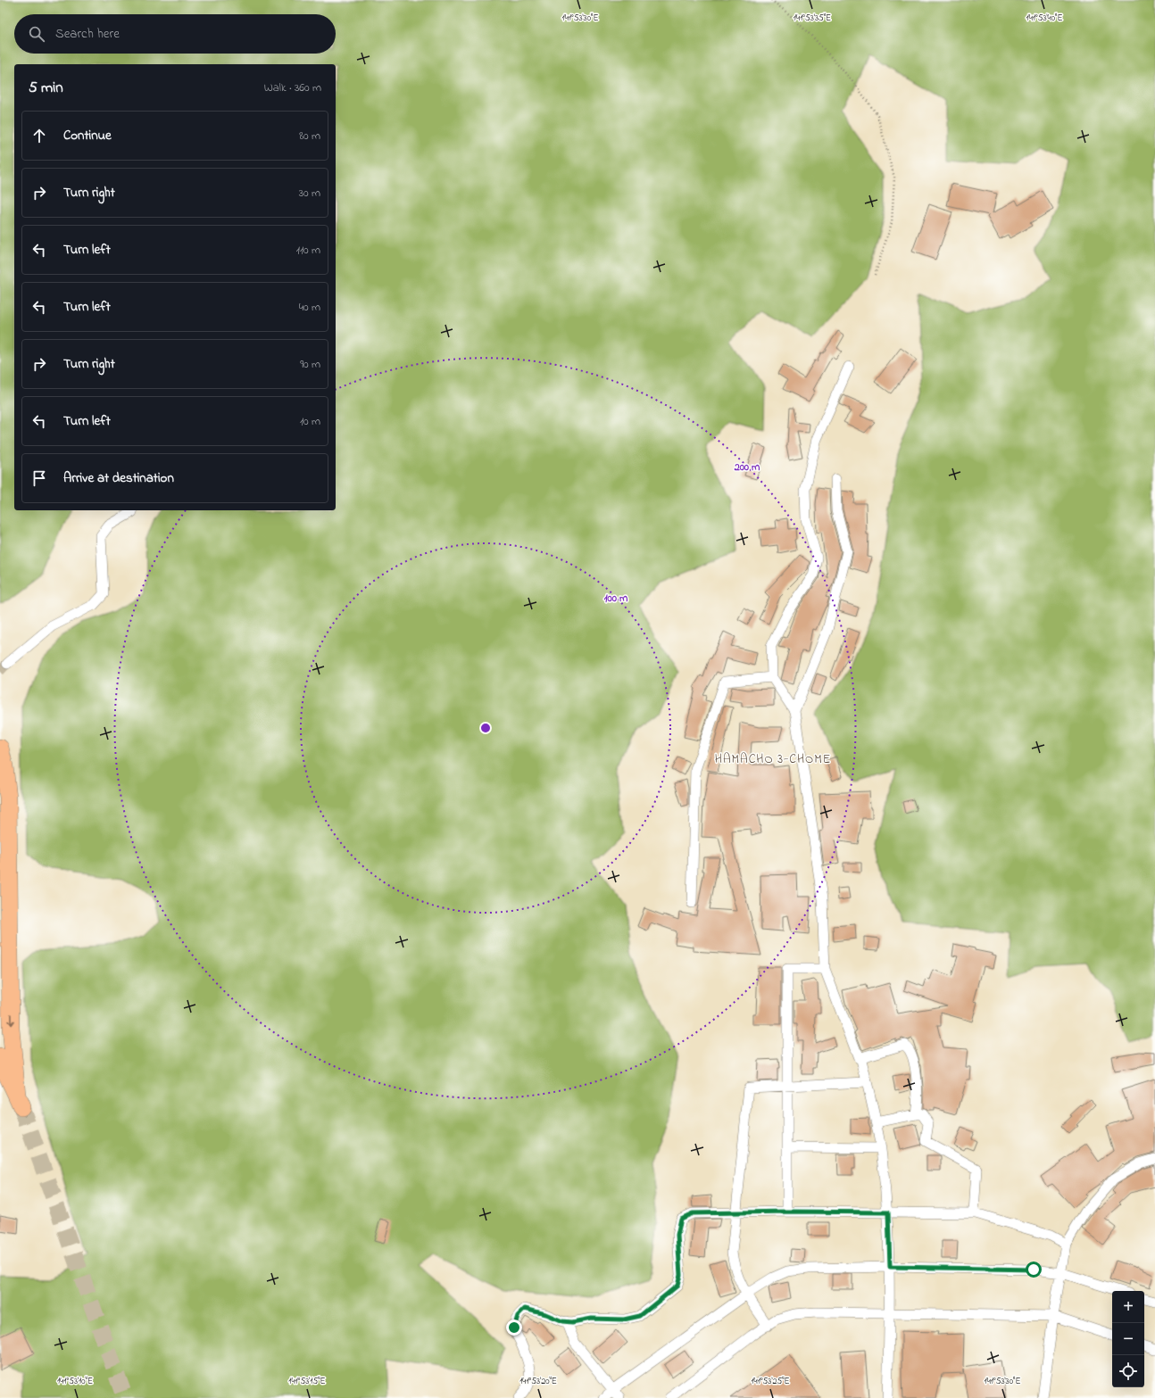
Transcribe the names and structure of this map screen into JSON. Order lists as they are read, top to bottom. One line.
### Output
{"districts":["HAMACHO 3-CHOME"],"page":{"search":"Search here","heading":["5 min","Walk · 360 m"],"list":[["Continue","80 m"],["Turn right","30 m"],["Turn left","110 m"],["Turn left","40 m"],["Turn right","90 m"],["Turn left","10 m"],"Arrive at destination"],"map_buttons":["+","−"]},"coordinates":["141°53'40\"E","141°53'30\"E","141°53'35\"E","141°53'10\"E","141°53'15\"E","141°53'20\"E","141°53'25\"E"],"rings":["200 m","100 m"]}
